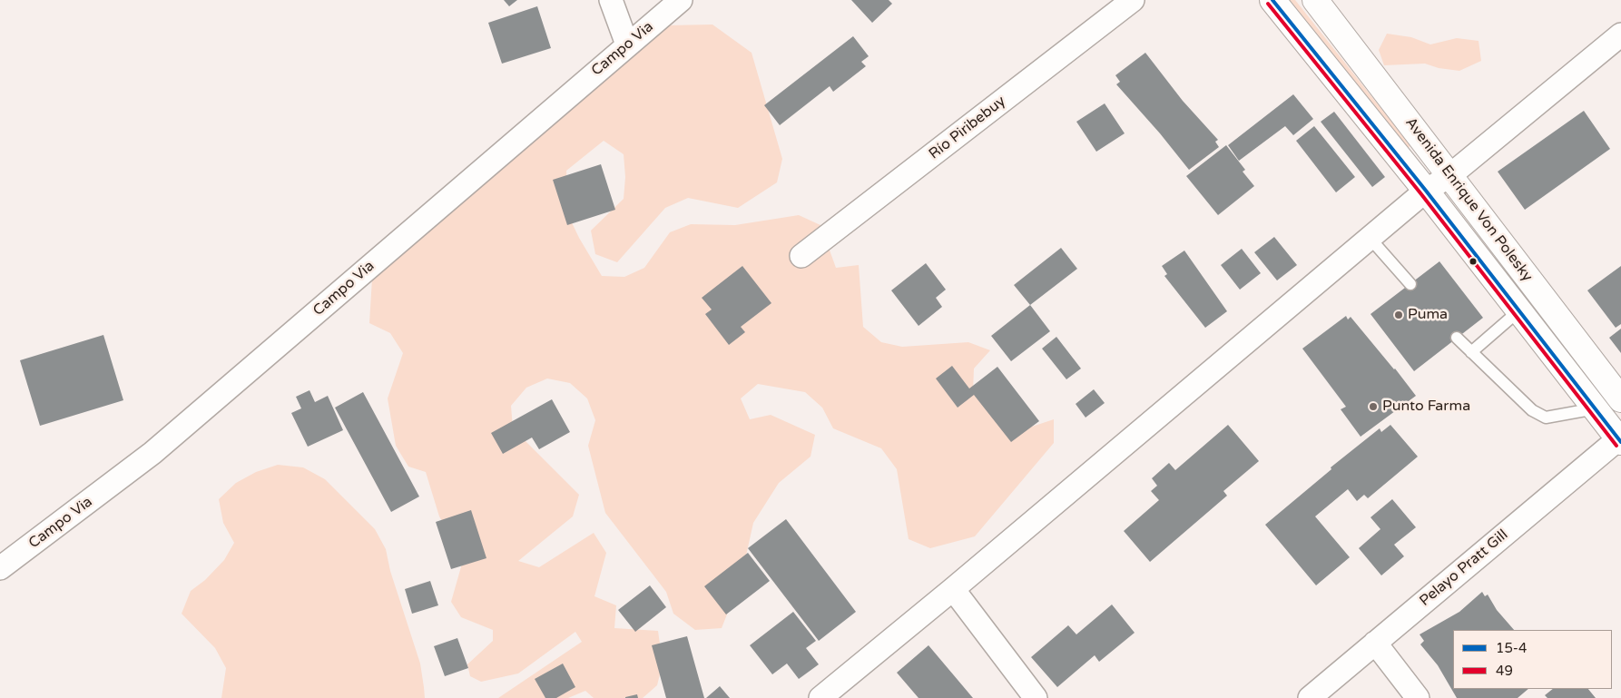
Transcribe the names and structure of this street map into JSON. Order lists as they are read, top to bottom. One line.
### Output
{"streets":{"main road":["Avenida Enrique Von Polesky"],"street":["Campo Via","Río Piribebuy","Pelayo Pratt Gill"]},"crossings":[["Avenida Enrique Von Polesky","Pelayo Pratt Gill"]],"places":["Puma","Punto Farma"],"lines":["transit line 15-4","transit line 49"],"legend":["15-4","49"]}
